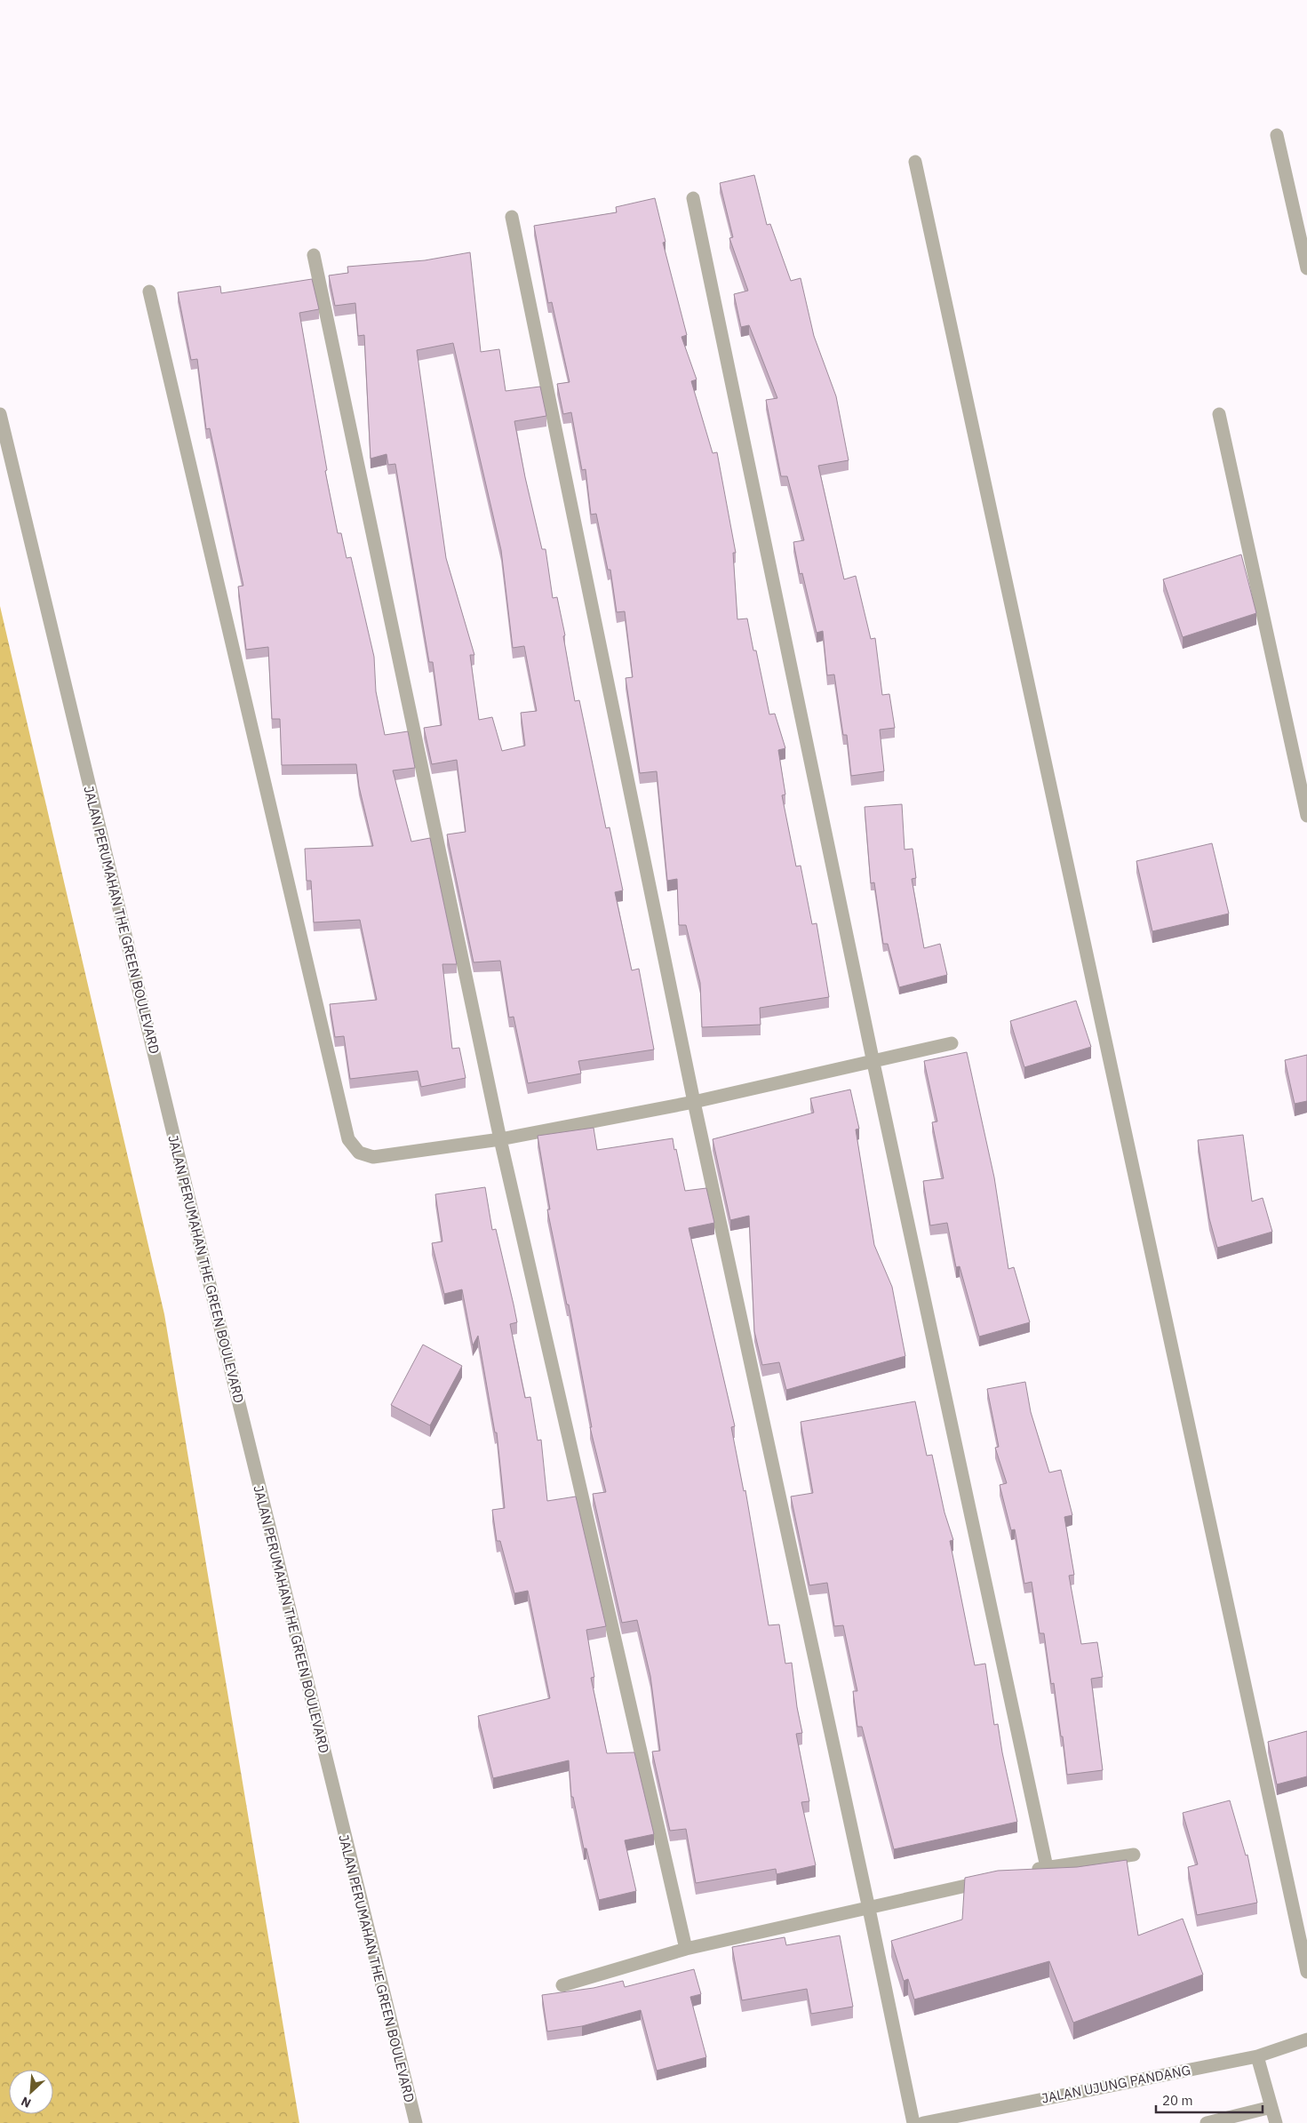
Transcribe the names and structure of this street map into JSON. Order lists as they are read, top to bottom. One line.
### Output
{"streets":{"street":["JALAN PERUMAHAN THE GREEN BOULEVARD","JALAN UJUNG PANDANG"]},"scale_bar":"20 m","north":"bottom left"}
